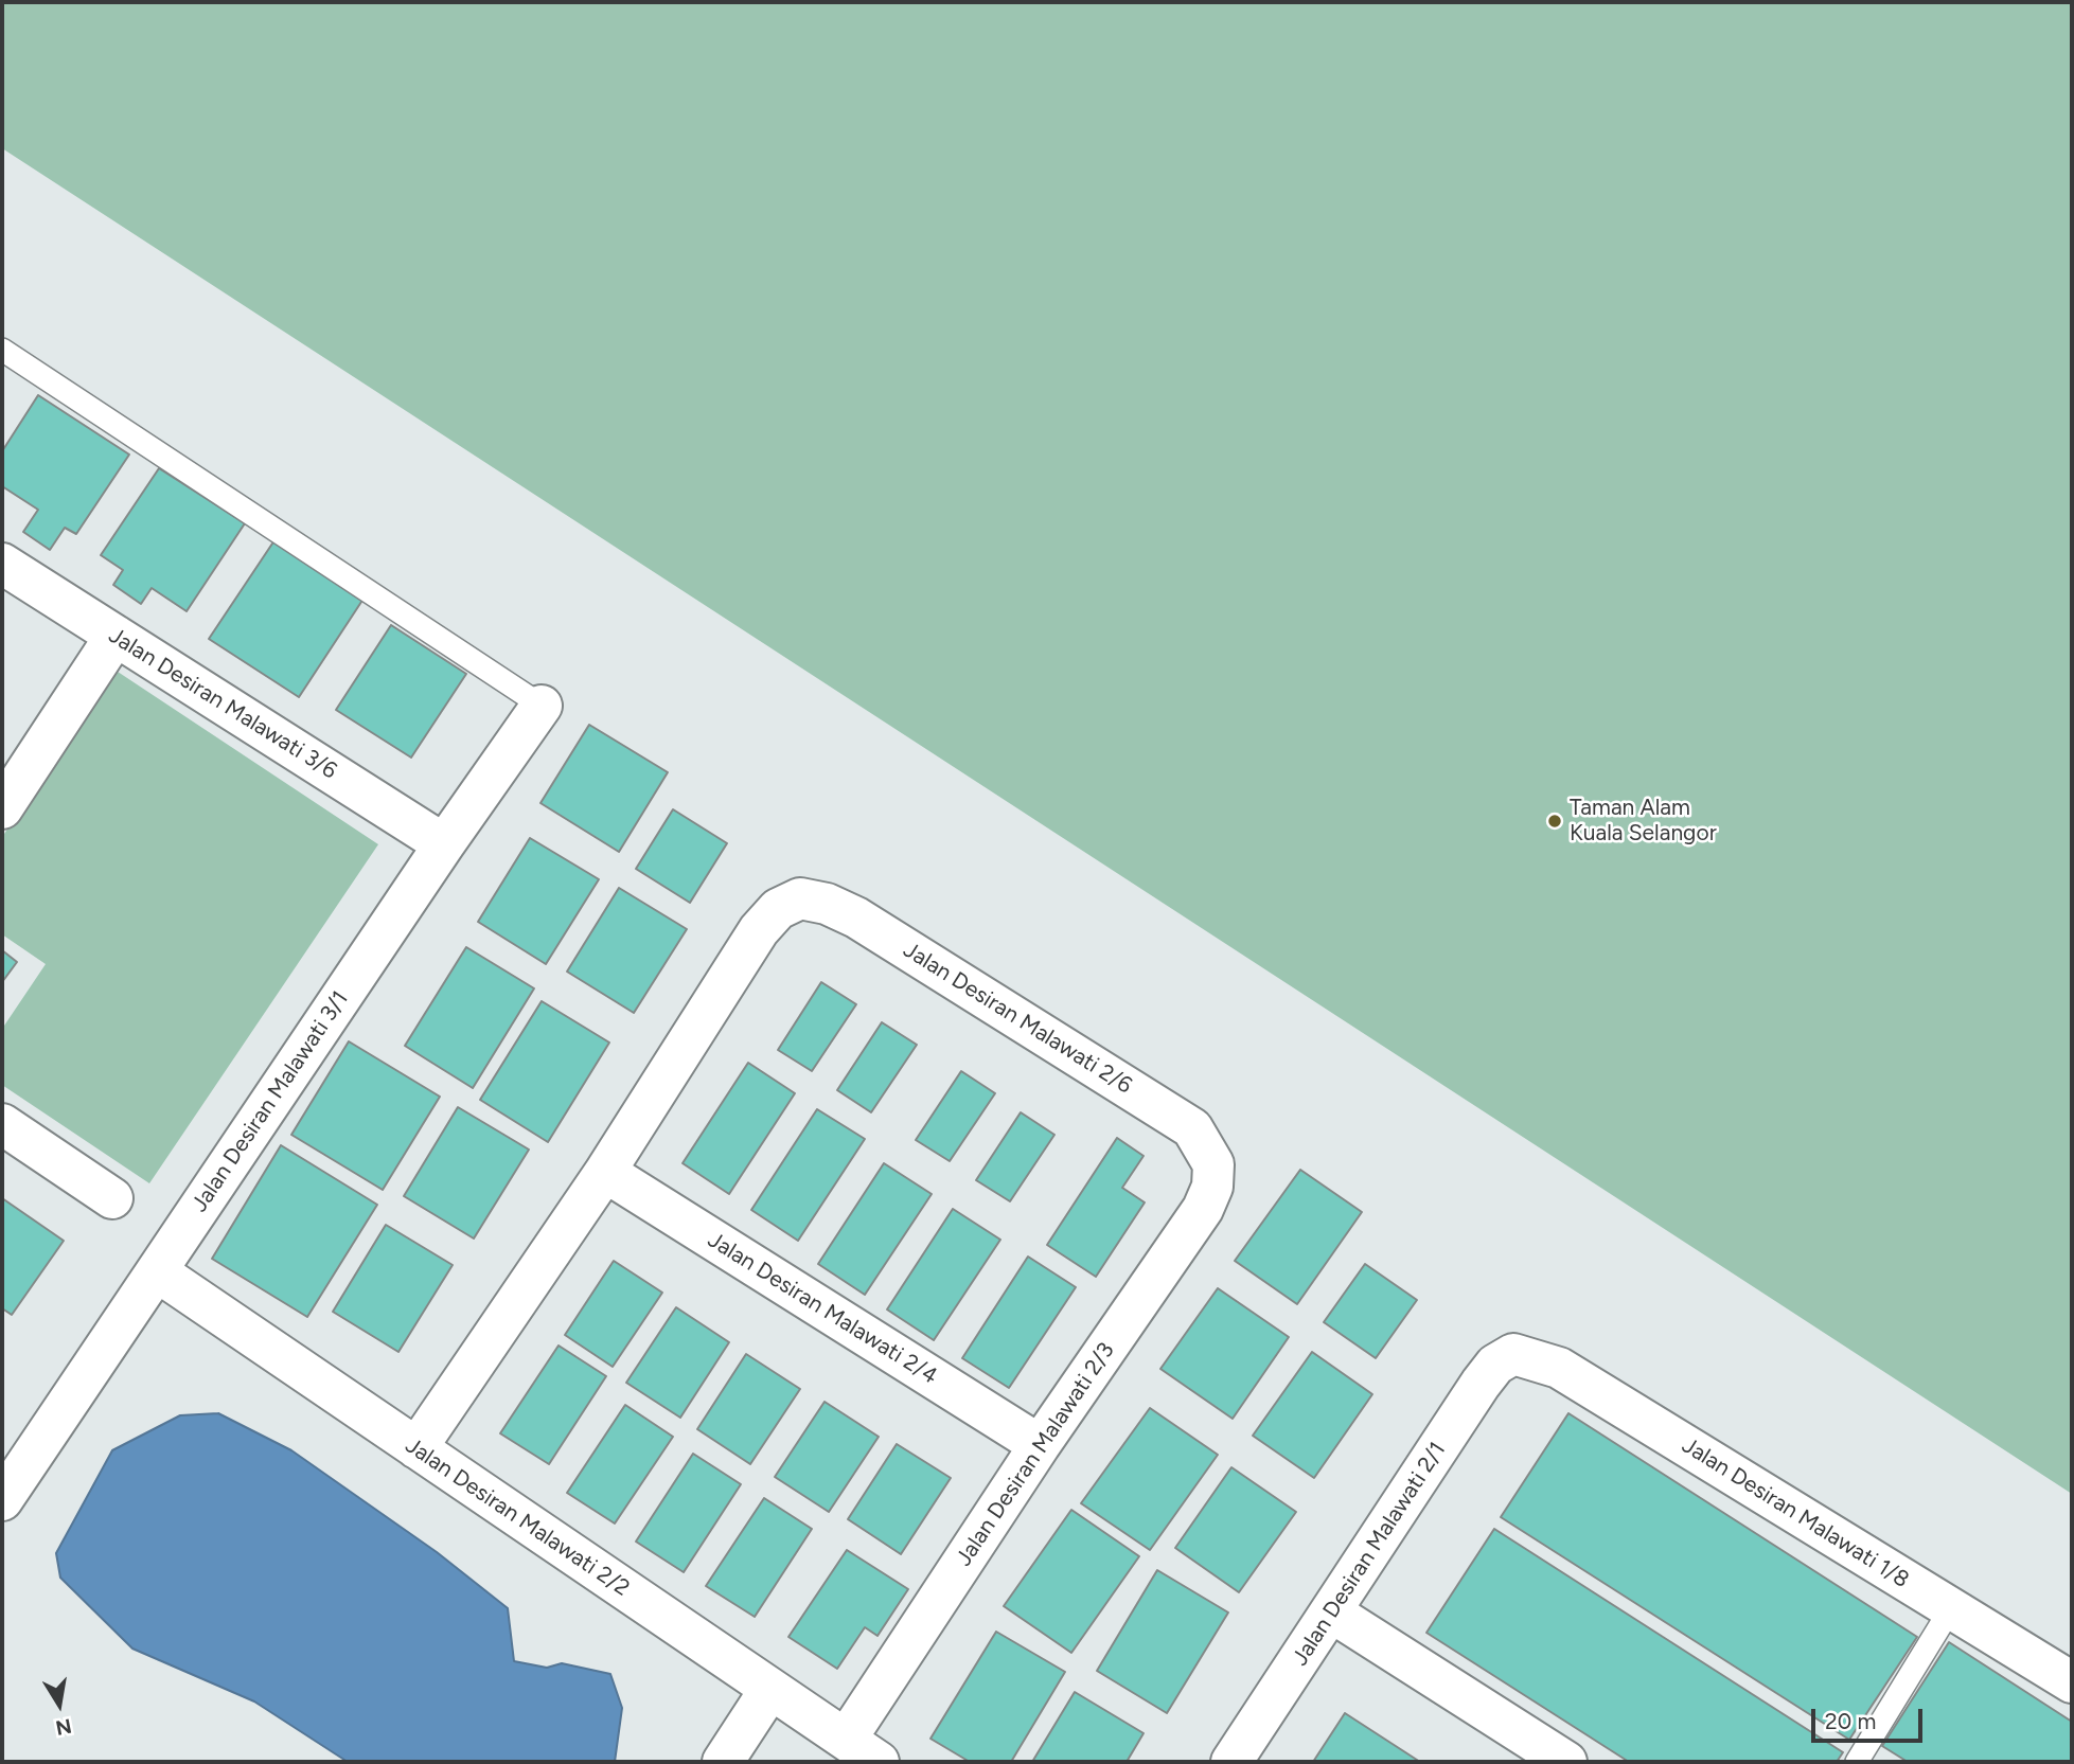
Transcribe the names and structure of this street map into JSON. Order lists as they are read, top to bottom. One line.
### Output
{"streets":{"street":["Jalan Desiran Malawati 3/6","Jalan Desiran Malawati 2/6","Jalan Desiran Malawati 3/1","Jalan Desiran Malawati 2/4","Jalan Desiran Malawati 2/3","Jalan Desiran Malawati 1/8","Jalan Desiran Malawati 2/2","Jalan Desiran Malawati 2/1"]},"crossings":[["Jalan Desiran Malawati 3/6","Jalan Desiran Malawati 3/1"],["Jalan Desiran Malawati 2/6","Jalan Desiran Malawati 2/4"],["Jalan Desiran Malawati 2/6","Jalan Desiran Malawati 2/3"],["Jalan Desiran Malawati 3/1","Jalan Desiran Malawati 2/2"],["Jalan Desiran Malawati 2/4","Jalan Desiran Malawati 2/3"],["Jalan Desiran Malawati 2/3","Jalan Desiran Malawati 2/2"],["Jalan Desiran Malawati 1/8","Jalan Desiran Malawati 2/1"]],"places":["Taman Alam Kuala Selangor"],"scale_bar":"20 m","north":"bottom"}
